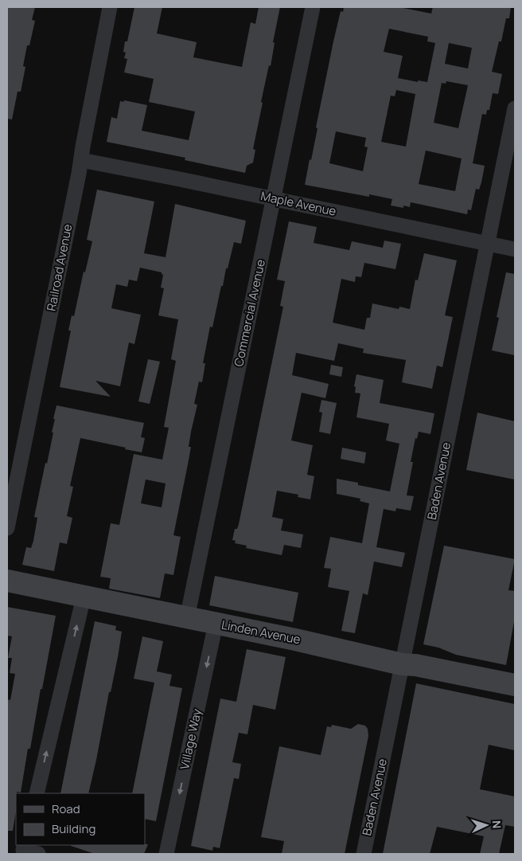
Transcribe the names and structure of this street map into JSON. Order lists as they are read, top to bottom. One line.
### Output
{"streets":{"street":["Maple Avenue","Railroad Avenue","Commercial Avenue","Baden Avenue","Linden Avenue","Village Way"]},"crossings":[["Maple Avenue","Railroad Avenue"],["Maple Avenue","Commercial Avenue"],["Maple Avenue","Baden Avenue"],["Commercial Avenue","Linden Avenue"],["Baden Avenue","Linden Avenue"],["Linden Avenue","Village Way"]],"one_way":["Village Way"],"legend":["Road","Building"],"north":"right"}
